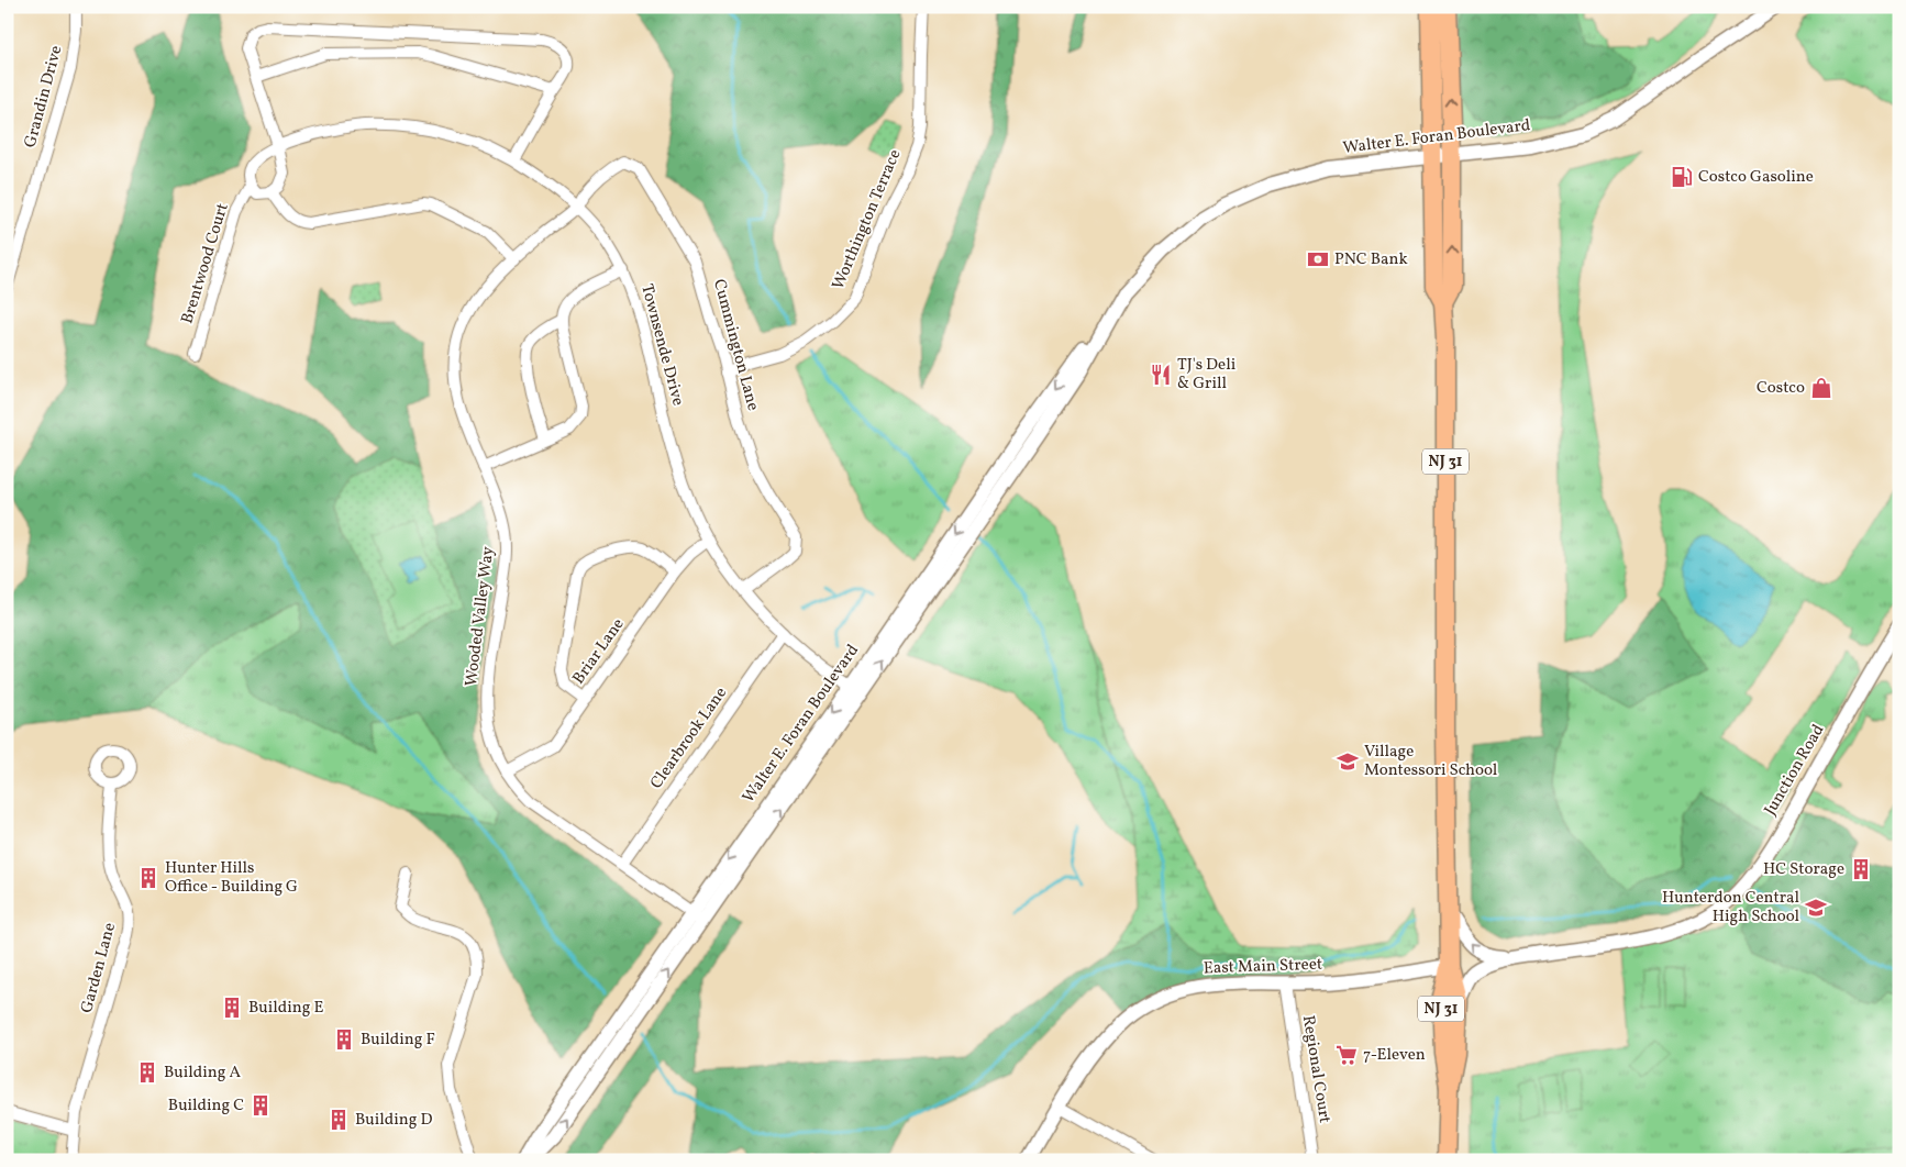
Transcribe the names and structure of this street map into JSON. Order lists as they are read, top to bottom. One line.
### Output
{"streets":{"highway":["NJ 31"],"street":["Grandin Drive","Walter E. Foran Boulevard","Worthington Terrace","Brentwood Court","Townsende Drive","Cummington Lane","Wooded Valley Way","Briar Lane","Clearbrook Lane","Junction Road","East Main Street","Garden Lane","Regional Court"]},"crossings":[["Walter E. Foran Boulevard","Townsende Drive"],["Walter E. Foran Boulevard","NJ 31"],["Walter E. Foran Boulevard","Wooded Valley Way"],["Worthington Terrace","Cummington Lane"],["Brentwood Court","Townsende Drive"],["Townsende Drive","Cummington Lane"],["Townsende Drive","Wooded Valley Way"],["Townsende Drive","Briar Lane"],["Townsende Drive","Clearbrook Lane"],["Cummington Lane","Wooded Valley Way"],["NJ 31","East Main Street"],["Wooded Valley Way","Briar Lane"],["Wooded Valley Way","Clearbrook Lane"],["East Main Street","Regional Court"]],"places":{"fuel station":["Costco Gasoline"],"bank":["PNC Bank"],"restaurant":["TJ's Deli & Grill"],"shop":["Costco"],"school or university":["Village Montessori School","Hunterdon Central High School"],"building":["HC Storage","Hunter Hills Office - Building G","Building E","Building F","Building A","Building C","Building D"],"supermarket":["7-Eleven"]}}
